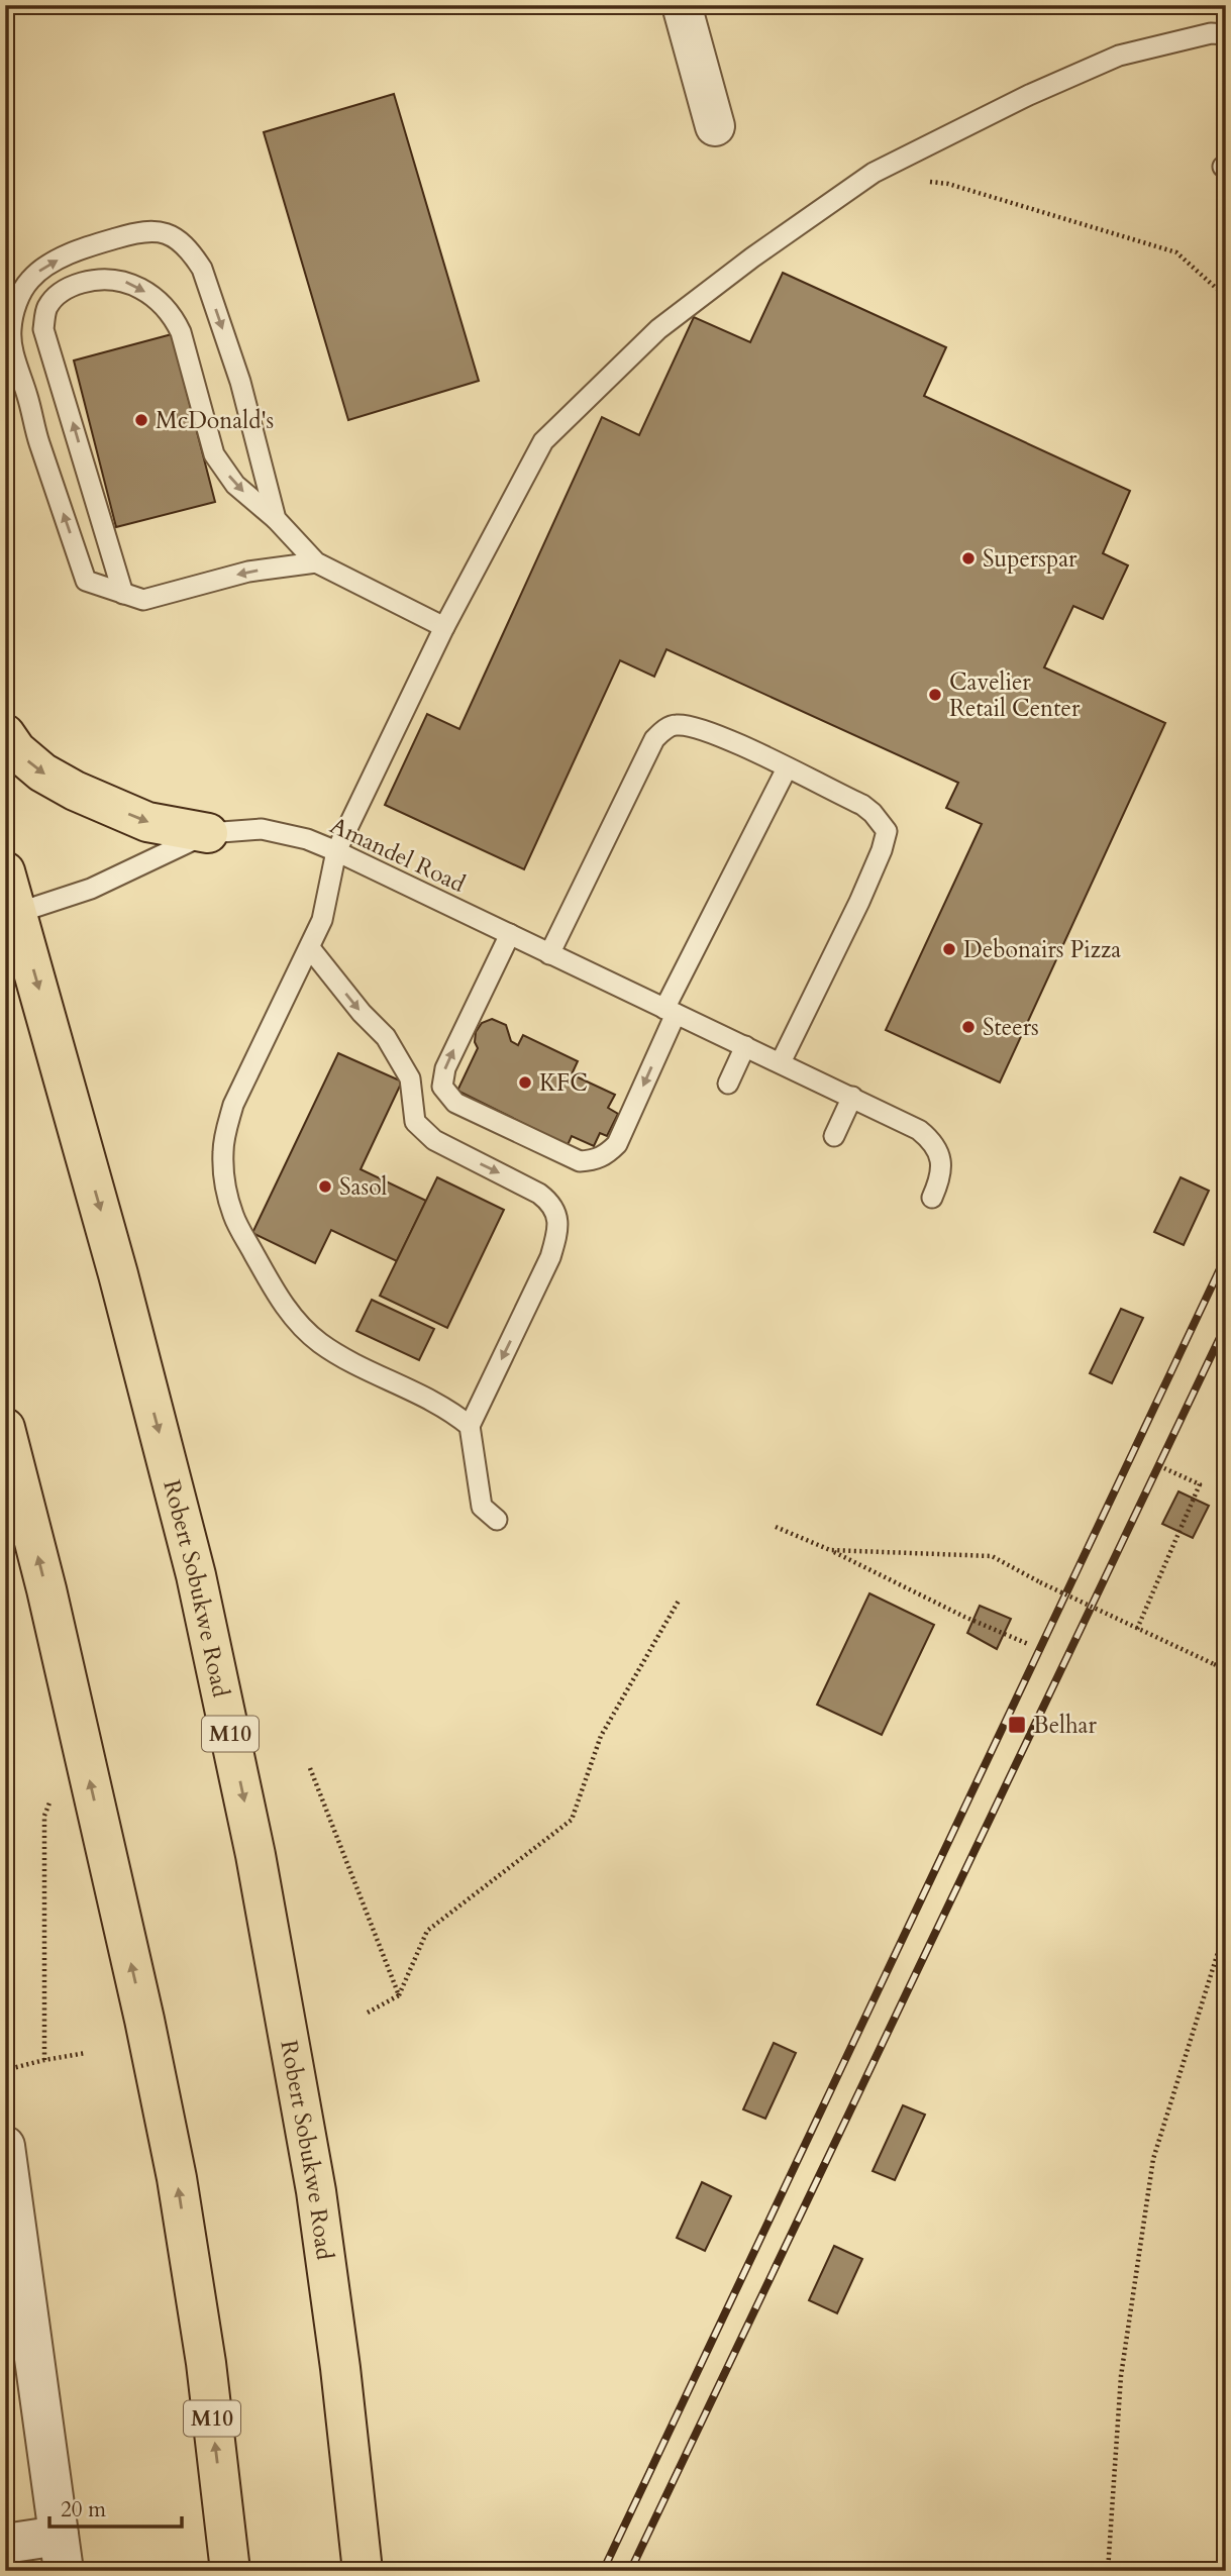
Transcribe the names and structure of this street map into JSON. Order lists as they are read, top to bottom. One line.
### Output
{"streets":{"main road":["Robert Sobukwe Road","M10"],"lane":["Amandel Road"]},"crossings":[["Amandel Road","Robert Sobukwe Road"]],"places":{"other":["McDonald's","Superspar","Cavelier Retail Center","Debonairs Pizza","Steers","KFC","Sasol"],"transit":["Belhar"]},"scale_bar":"20 m"}
